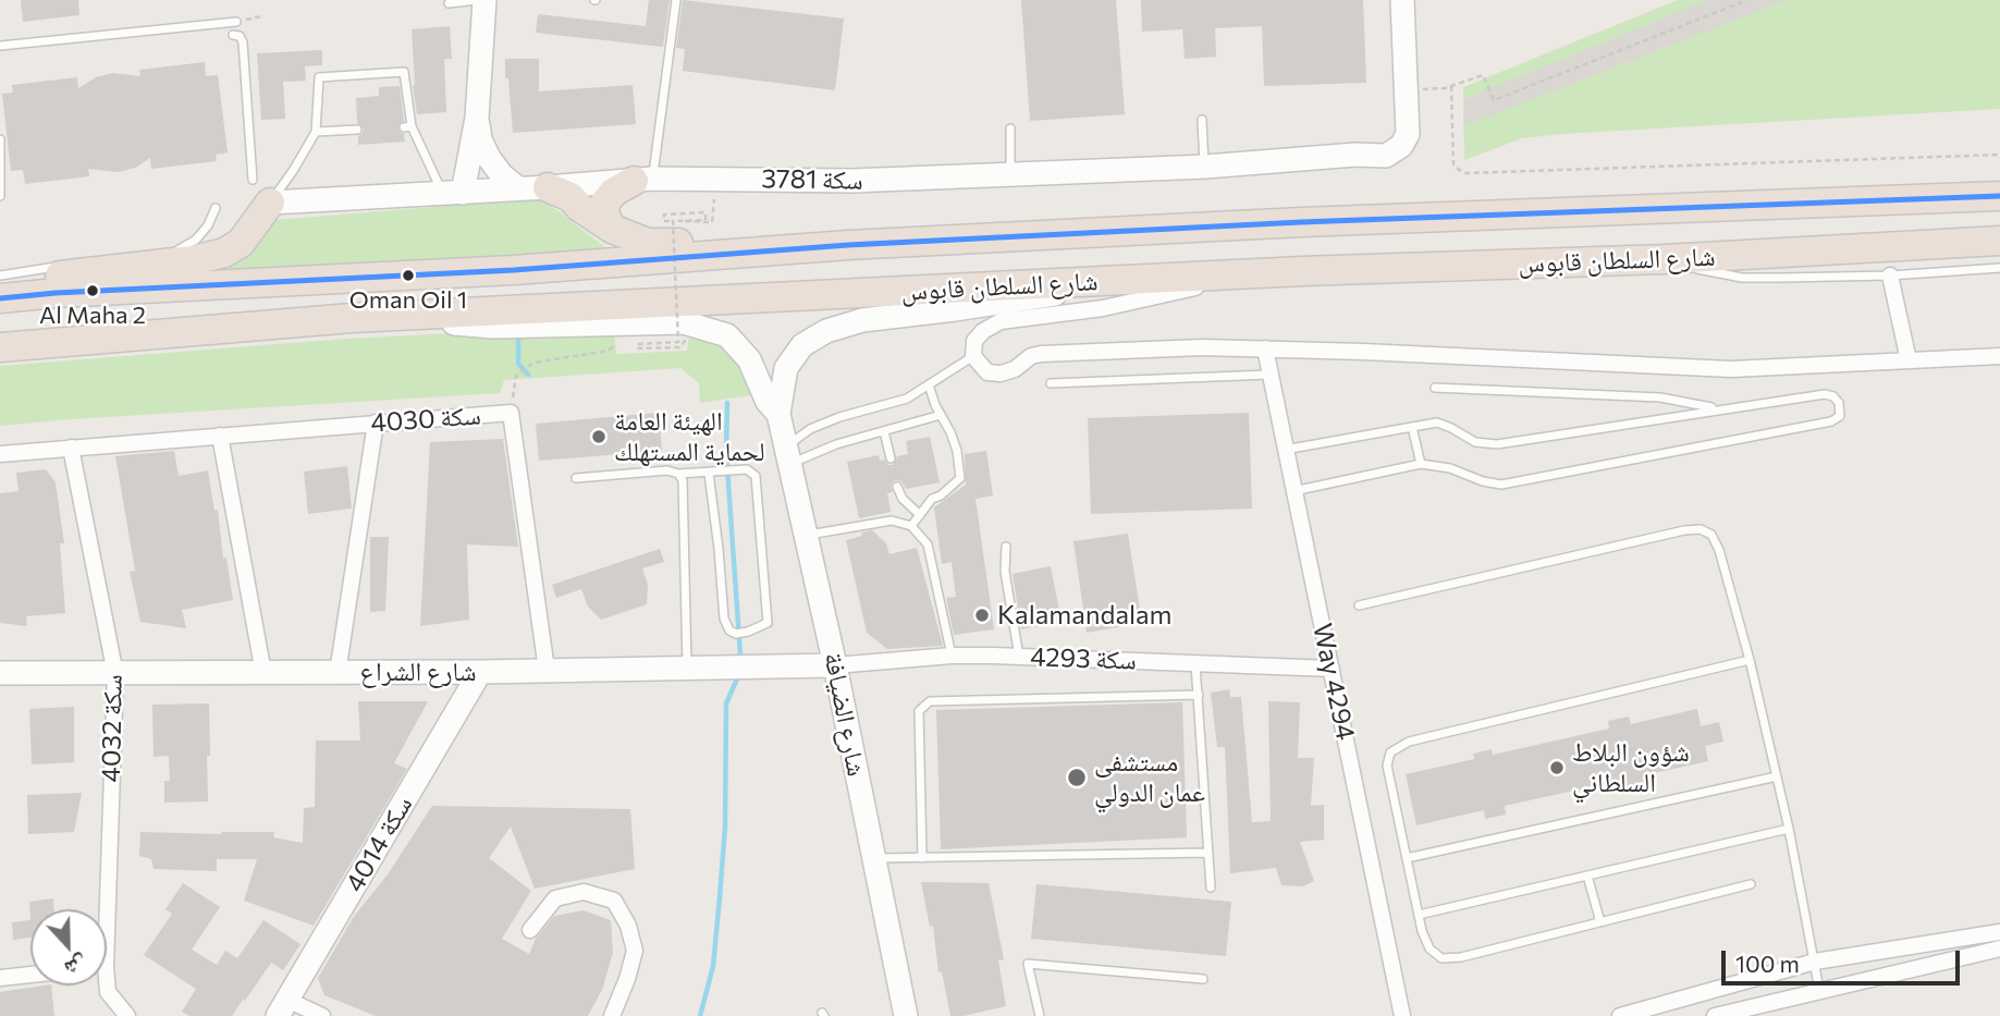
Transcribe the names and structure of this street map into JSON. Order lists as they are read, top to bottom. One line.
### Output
{"streets":{"highway":["شارع السلطان قابوس"],"street":["سكة 3781","سكة 4030","سكة 4293","شارع الشراع","Way 4294","شارع الضيافة","سكة 4032","سكة 4014"]},"crossings":[["سكة 4030","شارع الشراع"],["سكة 4030","سكة 4032"],["سكة 4293","شارع الشراع"],["سكة 4293","Way 4294"],["سكة 4293","شارع الضيافة"],["شارع الشراع","شارع الضيافة"],["شارع الشراع","سكة 4032"],["شارع الشراع","سكة 4014"]],"places":["Oman Oil 1","Al Maha 2","الهيئة العامة لحماية المستهلك","Kalamandalam","شؤون البلاط السلطاني","مستشفى عمان الدولي"],"scale_bar":"100 m","north":"bottom"}
